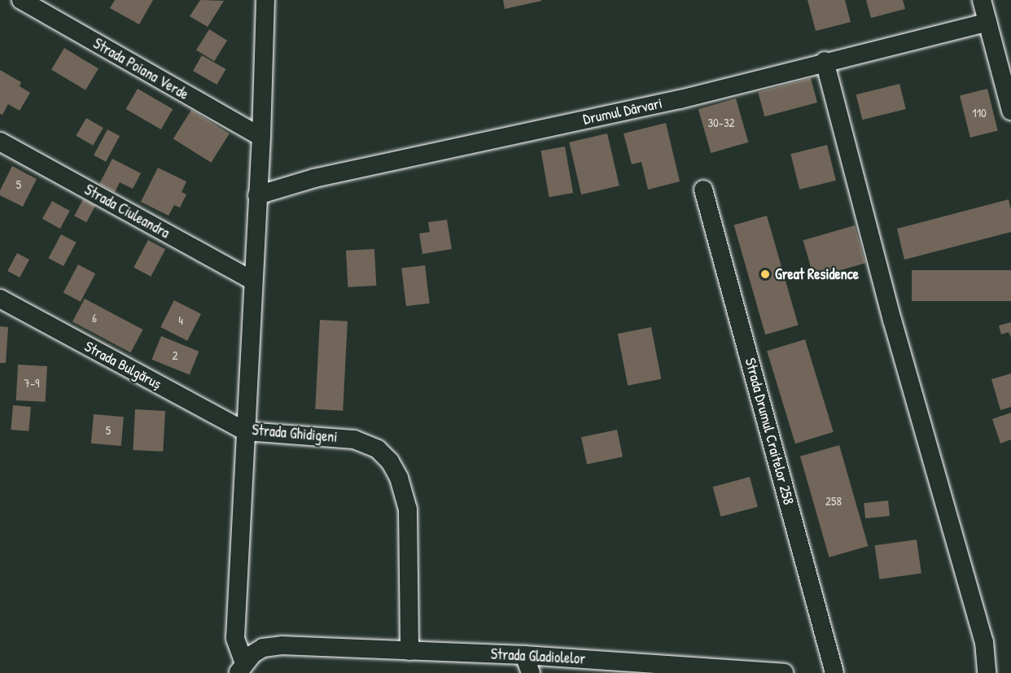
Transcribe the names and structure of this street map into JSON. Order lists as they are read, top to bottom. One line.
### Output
{"streets":{"street":["Strada Poiana Verde","Drumul Dârvari","Strada Ciuleandra","Strada Bulgăruș","Strada Drumul Craitelor 258","Strada Ghidigeni","Strada Gladiolelor"]},"crossings":[["Strada Poiana Verde","Strada Ghidigeni"],["Drumul Dârvari","Strada Ghidigeni"],["Strada Ciuleandra","Strada Ghidigeni"],["Strada Bulgăruș","Strada Ghidigeni"],["Strada Ghidigeni","Strada Gladiolelor"]],"places":["Great Residence"],"house_numbers":["110","30-32","5","6","4","2","7-9","5","258"]}
